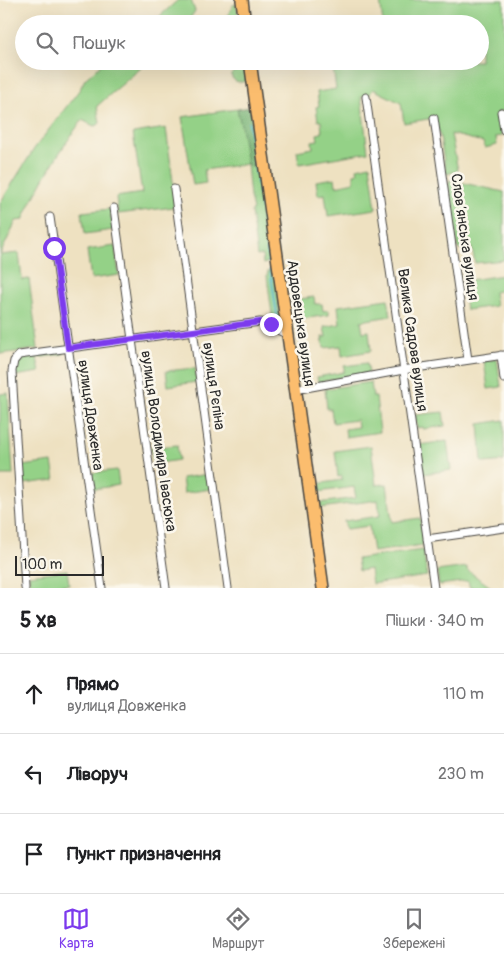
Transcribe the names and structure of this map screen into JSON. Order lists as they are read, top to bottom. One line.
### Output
{"streets":{"highway":["Ардовецька вулиця"],"street":["Словʼянська вулиця","Велика Садова вулиця","вулиця Рєпіна","вулиця Довженка","вулиця Володимира Івасюка"]},"scale_bar":"100 m","page":{"search":"Пошук","scale":"100 m","heading":["5 хв","Пішки · 340 m"],"list":[["Прямо","вулиця Довженка","110 m"],["Ліворуч","230 m"],"Пункт призначення"],"nav":["Карта","Маршрут","Збережені"]}}
